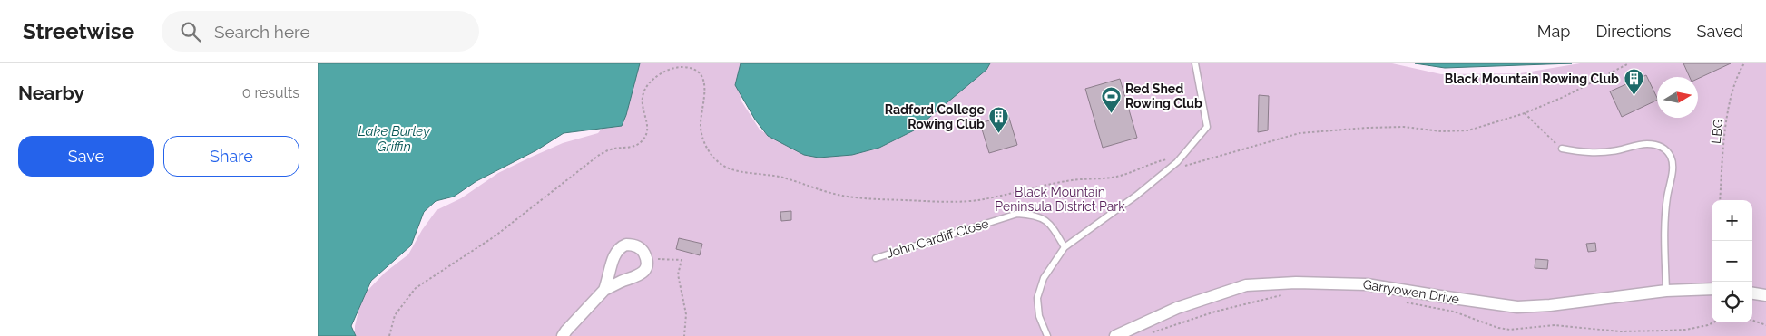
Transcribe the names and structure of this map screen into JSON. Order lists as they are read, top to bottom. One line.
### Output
{"streets":{"street":["Garryowen Drive"],"lane":["John Cardiff Close"],"path":["LBG"]},"water":["Lake Burley Griffin"],"parks":["Black Mountain Peninsula District Park"],"places":{"building":["Black Mountain Rowing Club","Radford College Rowing Club"],"sports":["Red Shed Rowing Club"]},"north":"right","page":{"header":"Streetwise","search":"Search here","nav":["Map","Directions","Saved"],"heading":["Nearby","0 results"],"buttons":["Save","Share"],"map_buttons":["+","−"]}}
